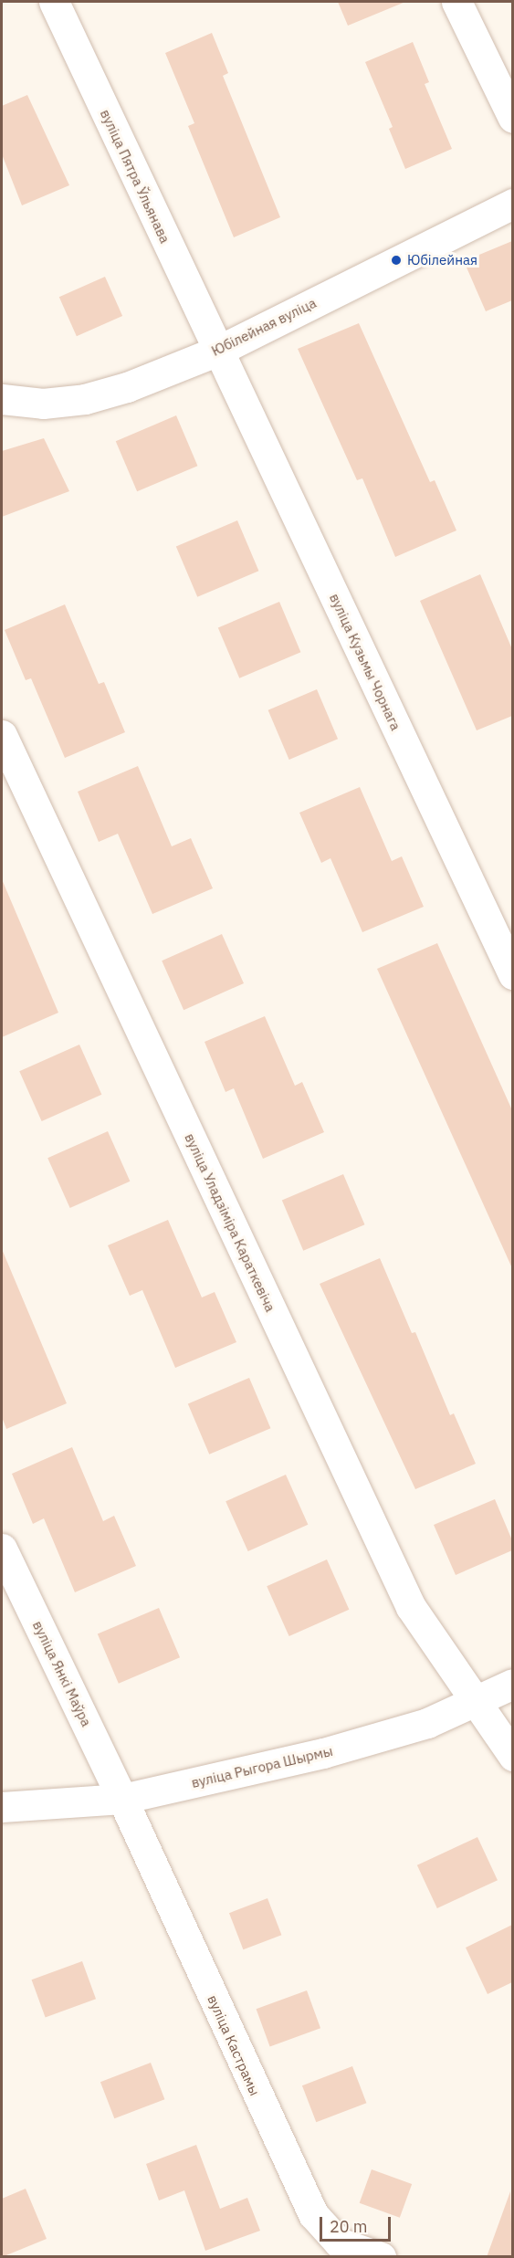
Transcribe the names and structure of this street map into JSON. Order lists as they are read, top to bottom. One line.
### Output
{"streets":{"street":["вуліца Пятра Ўльянава","Юбілейная вуліца","вуліца Кузьмы Чорнага","вуліца Уладзіміра Караткевіча","вуліца Янкі Маўра","вуліца Рыгора Шырмы","вуліца Кастрамы"]},"crossings":[["вуліца Пятра Ўльянава","Юбілейная вуліца"],["вуліца Пятра Ўльянава","вуліца Кузьмы Чорнага"],["Юбілейная вуліца","вуліца Кузьмы Чорнага"],["вуліца Уладзіміра Караткевіча","вуліца Рыгора Шырмы"],["вуліца Янкі Маўра","вуліца Рыгора Шырмы"],["вуліца Янкі Маўра","вуліца Кастрамы"],["вуліца Рыгора Шырмы","вуліца Кастрамы"]],"places":["Юбілейная"],"scale_bar":"20 m"}
